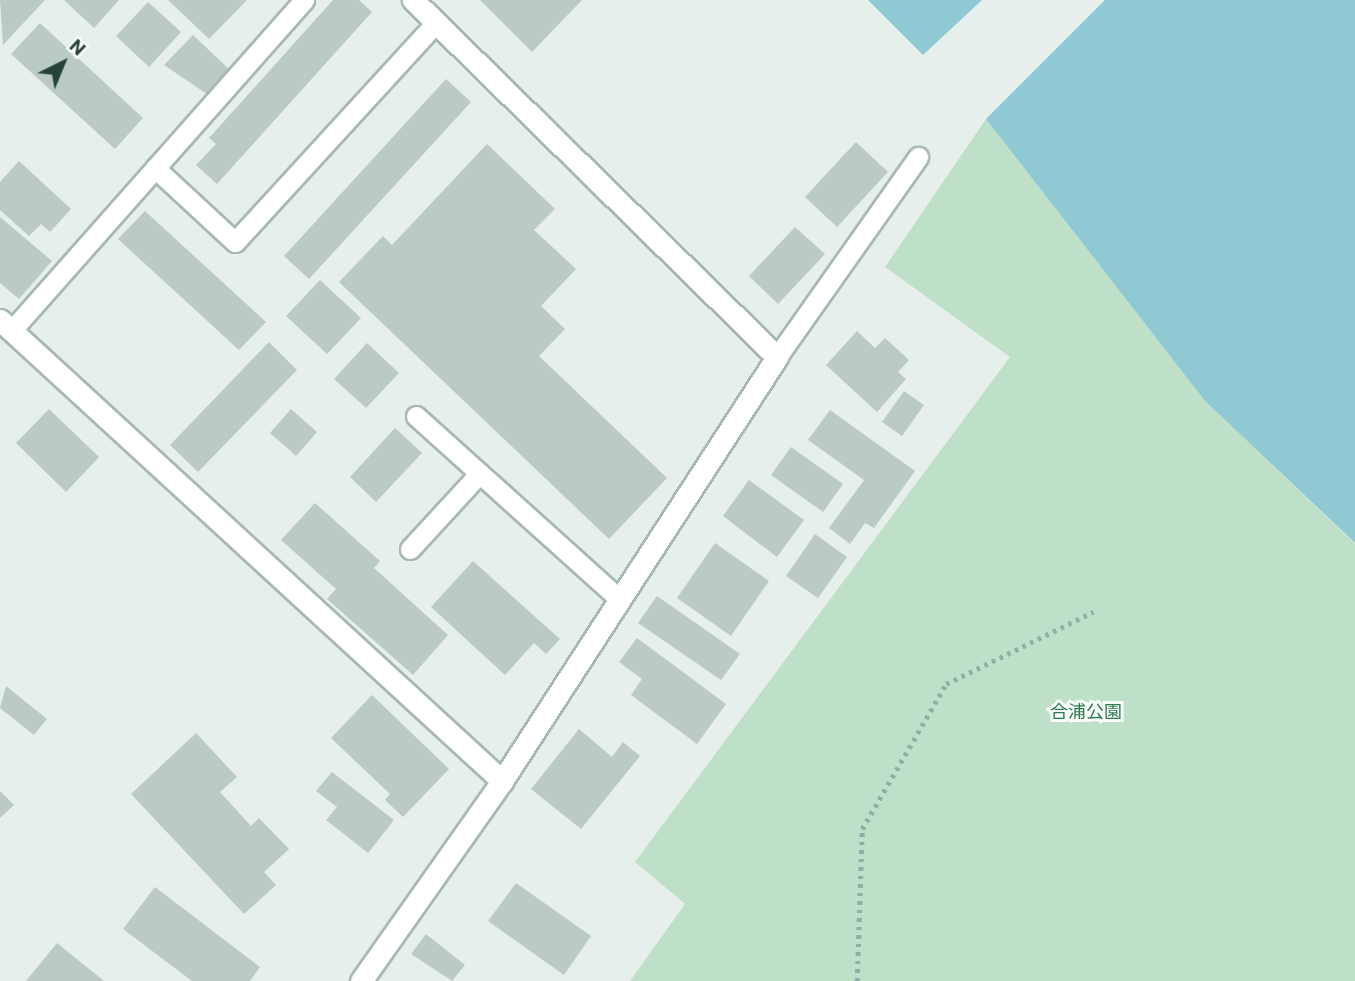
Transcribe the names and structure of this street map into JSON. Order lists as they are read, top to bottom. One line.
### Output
{"parks":["合浦公園"],"north":"top right"}
